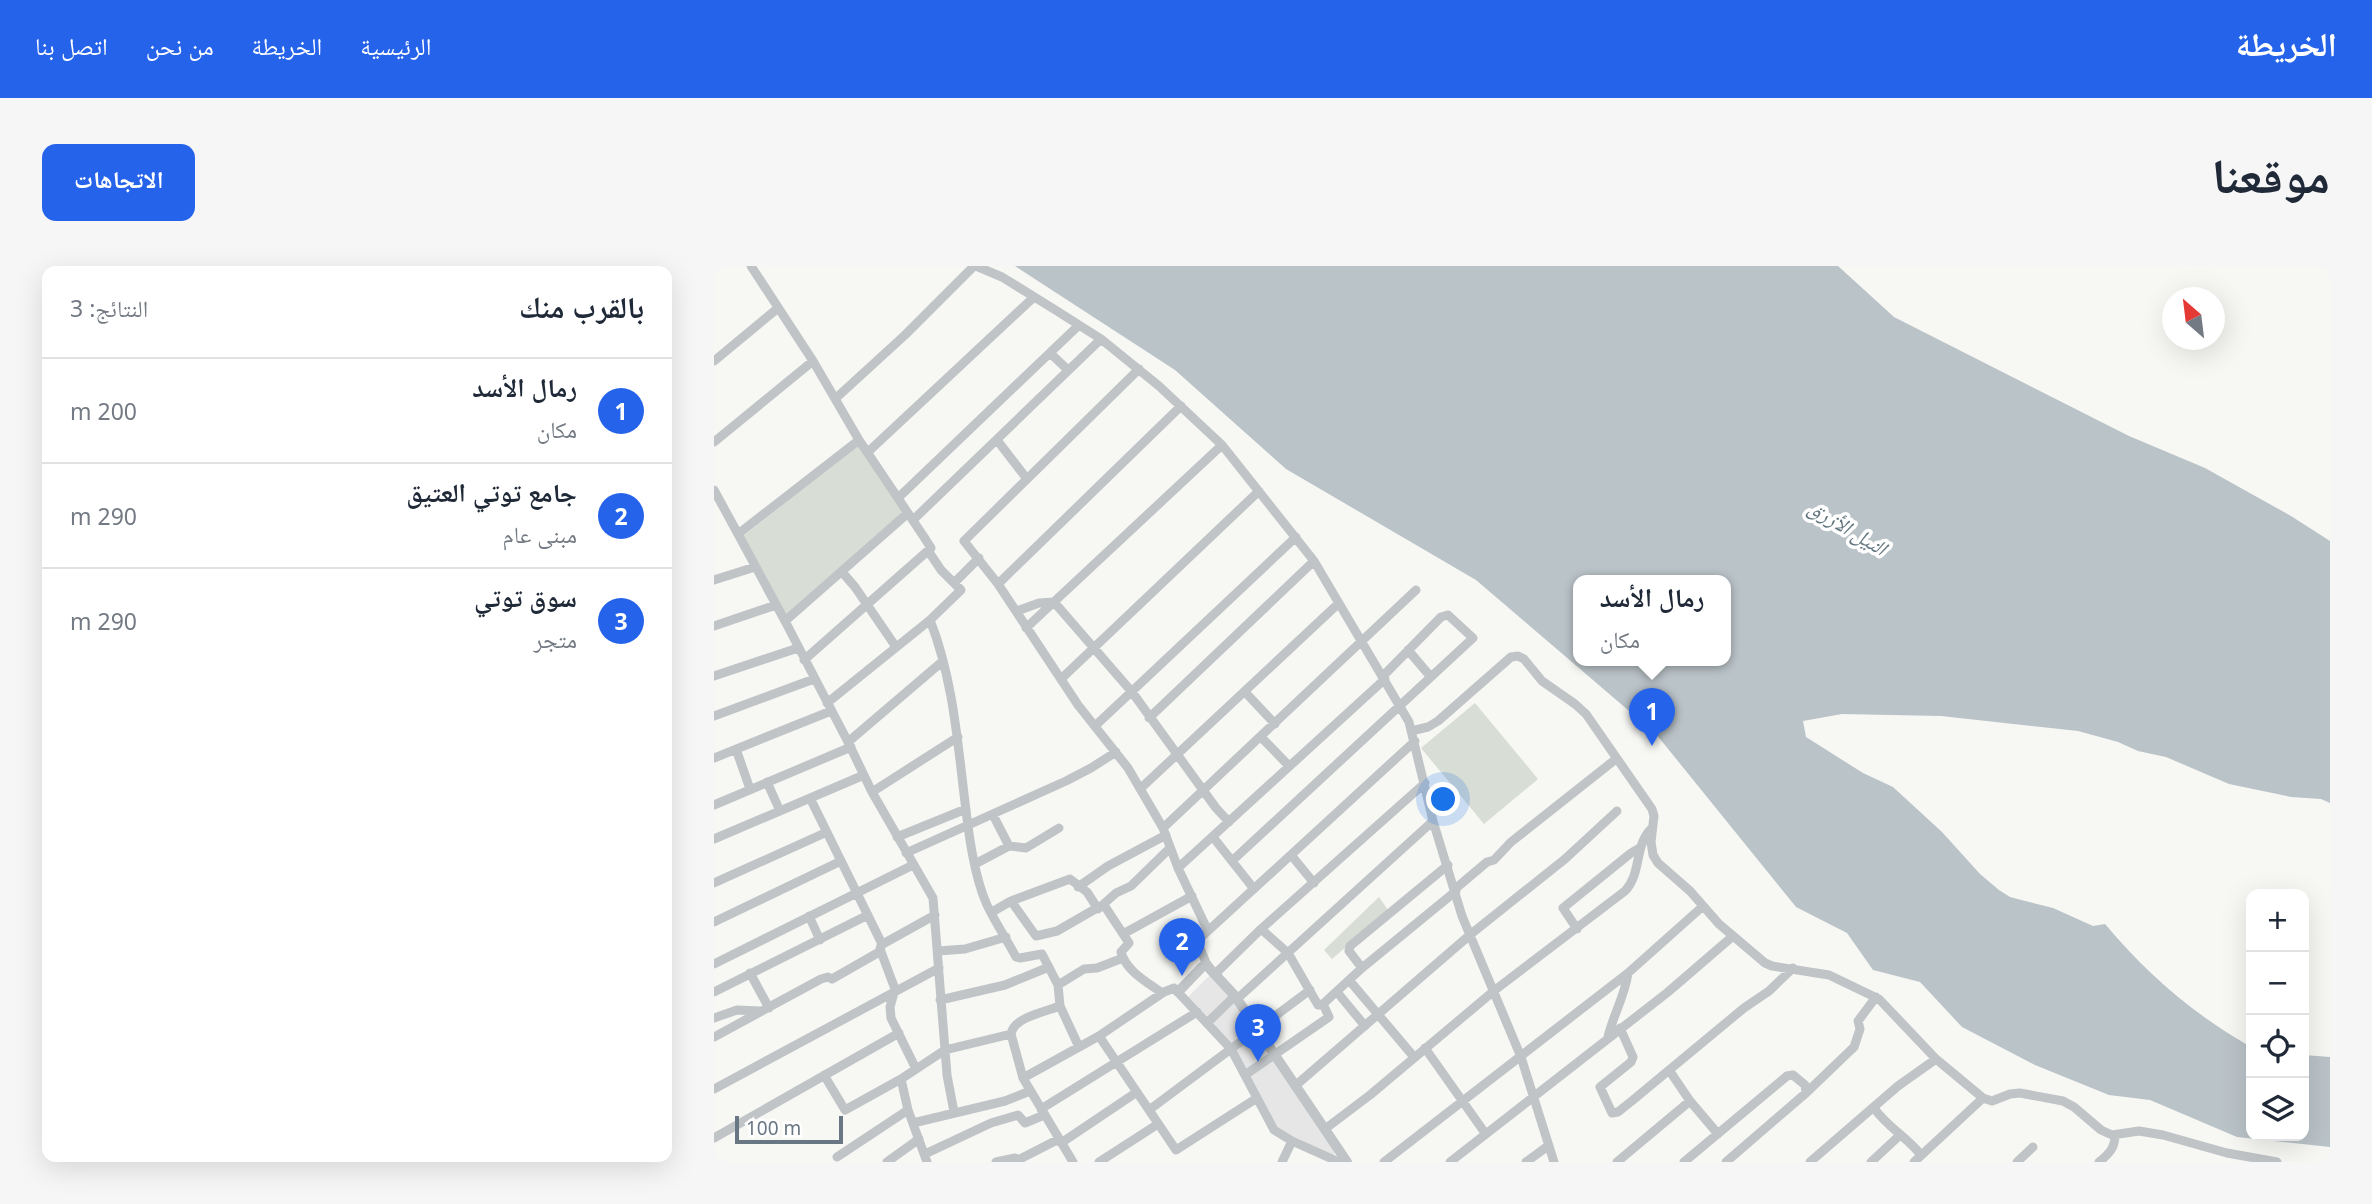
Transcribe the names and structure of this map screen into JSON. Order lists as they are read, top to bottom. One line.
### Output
{"water":["النيل الأزرق"],"scale_bar":"100 m","north":"top left","page":{"header":"الخريطة","nav":["الرئيسية","الخريطة","من نحن","اتصل بنا"],"title":"موقعنا","buttons":"الاتجاهات","heading":["بالقرب منك","النتائج: 3"],"list":[{"mark":"1","name":"رمال الأسد","note":"مكان","value":"200 m"},{"mark":"2","name":"جامع توتي العتيق","note":"مبنى عام","value":"290 m"},{"mark":"3","name":"سوق توتي","note":"متجر","value":"290 m"}],"popup":["رمال الأسد","مكان"],"pins":["1","2","3"],"map_buttons":["+","−"],"scale":"100 m"}}
